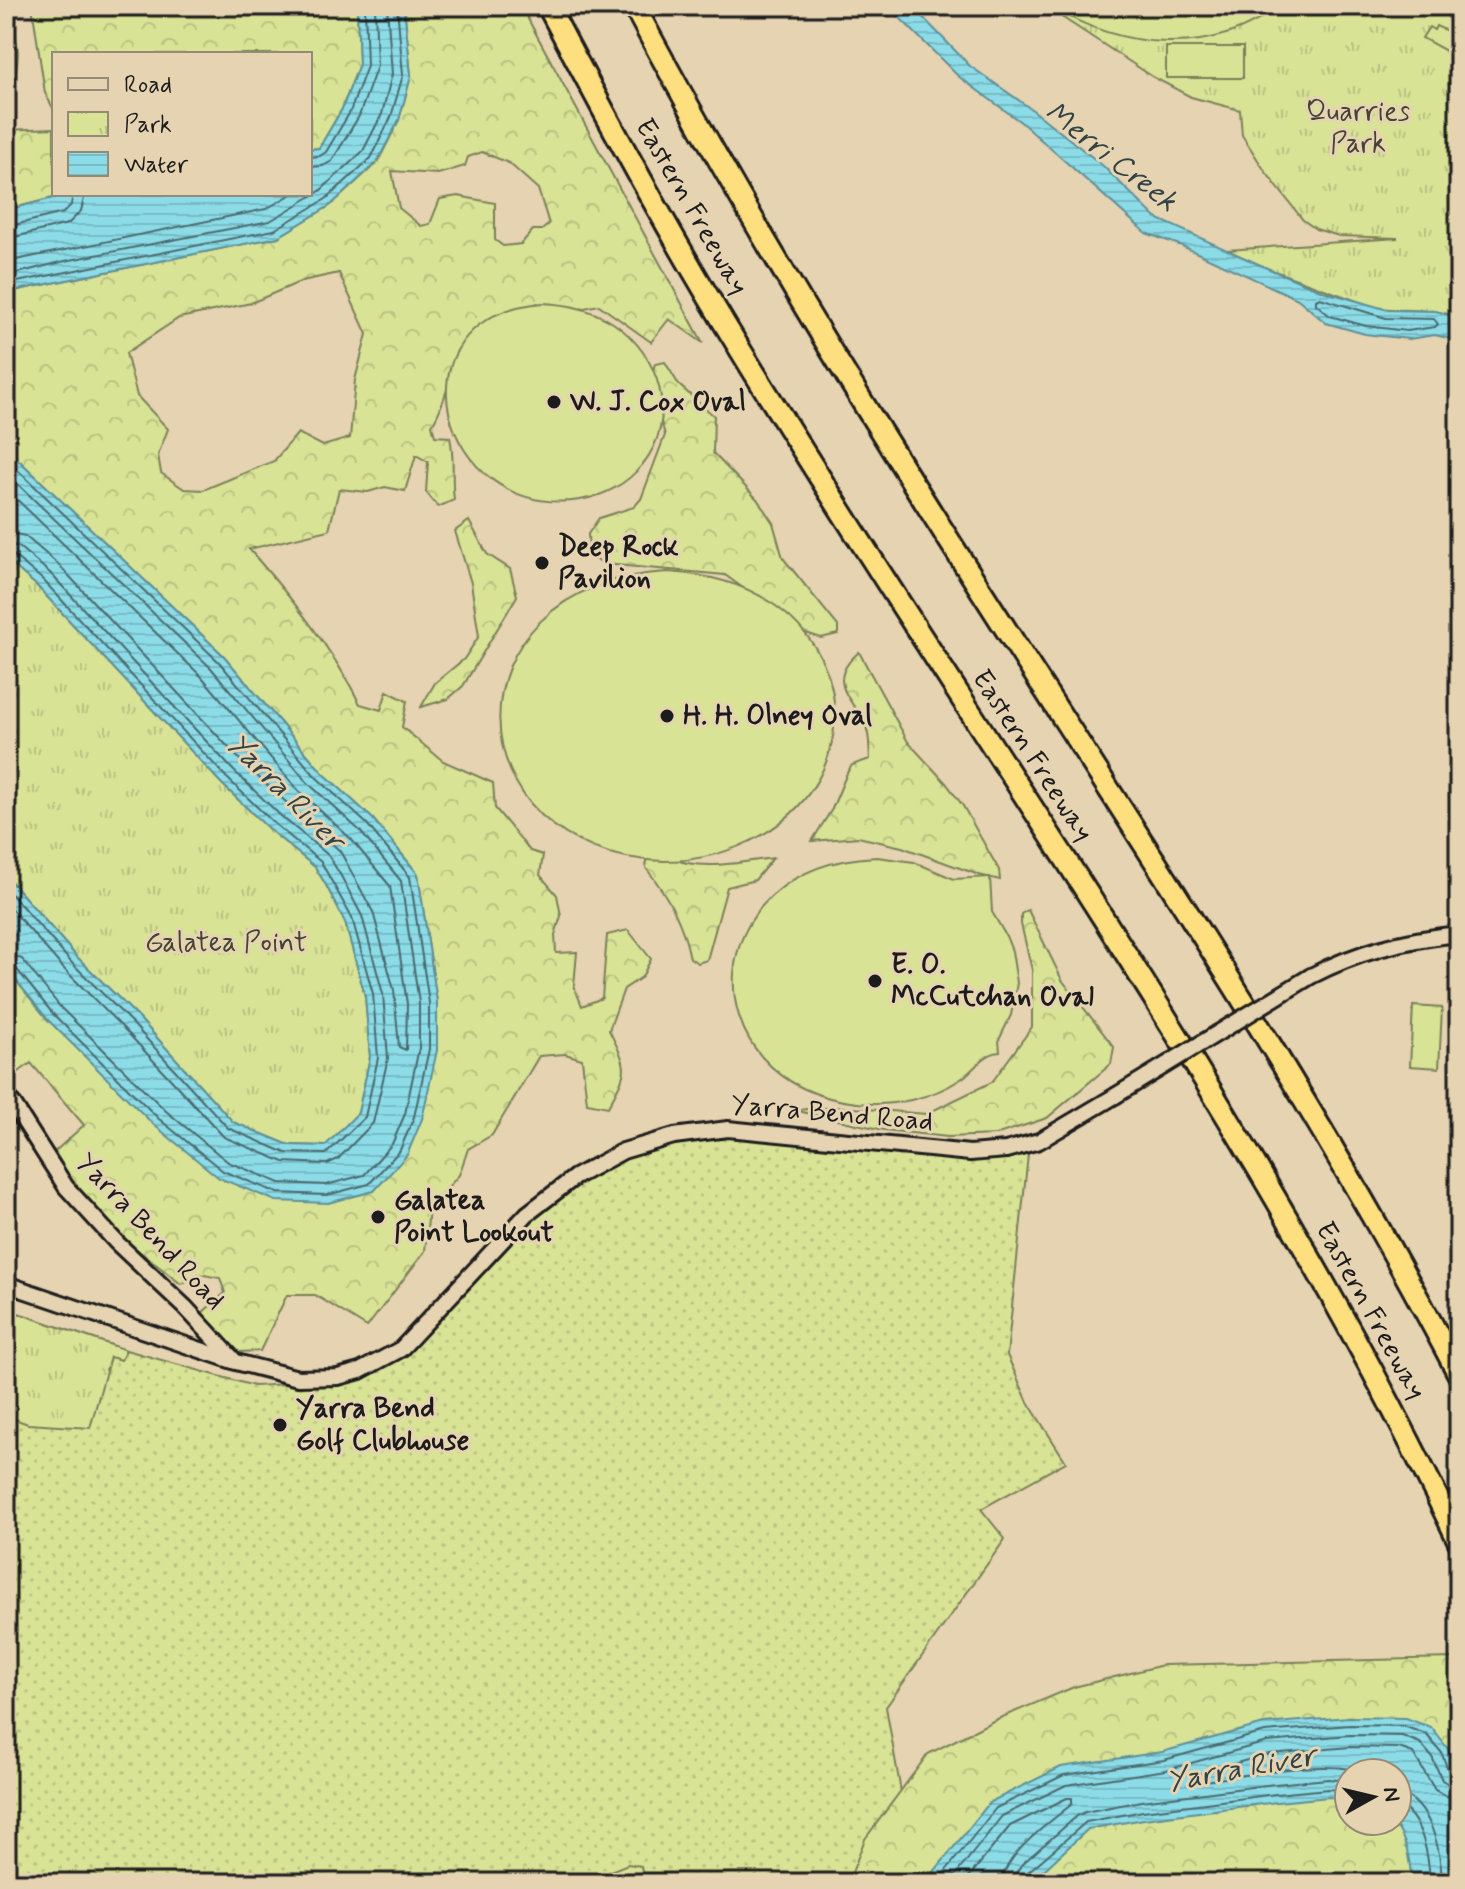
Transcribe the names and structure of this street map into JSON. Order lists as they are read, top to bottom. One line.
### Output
{"streets":{"highway":["Eastern Freeway"],"street":["Yarra Bend Road"]},"water":["Merri Creek","Yarra River"],"parks":["Quarries Park","Galatea Point"],"places":["W. J. Cox Oval","Deep Rock Pavilion","H. H. Olney Oval","E. O. McCutchan Oval","Galatea Point Lookout","Yarra Bend Golf Clubhouse"],"legend":["Road","Park","Water"],"north":"right"}
